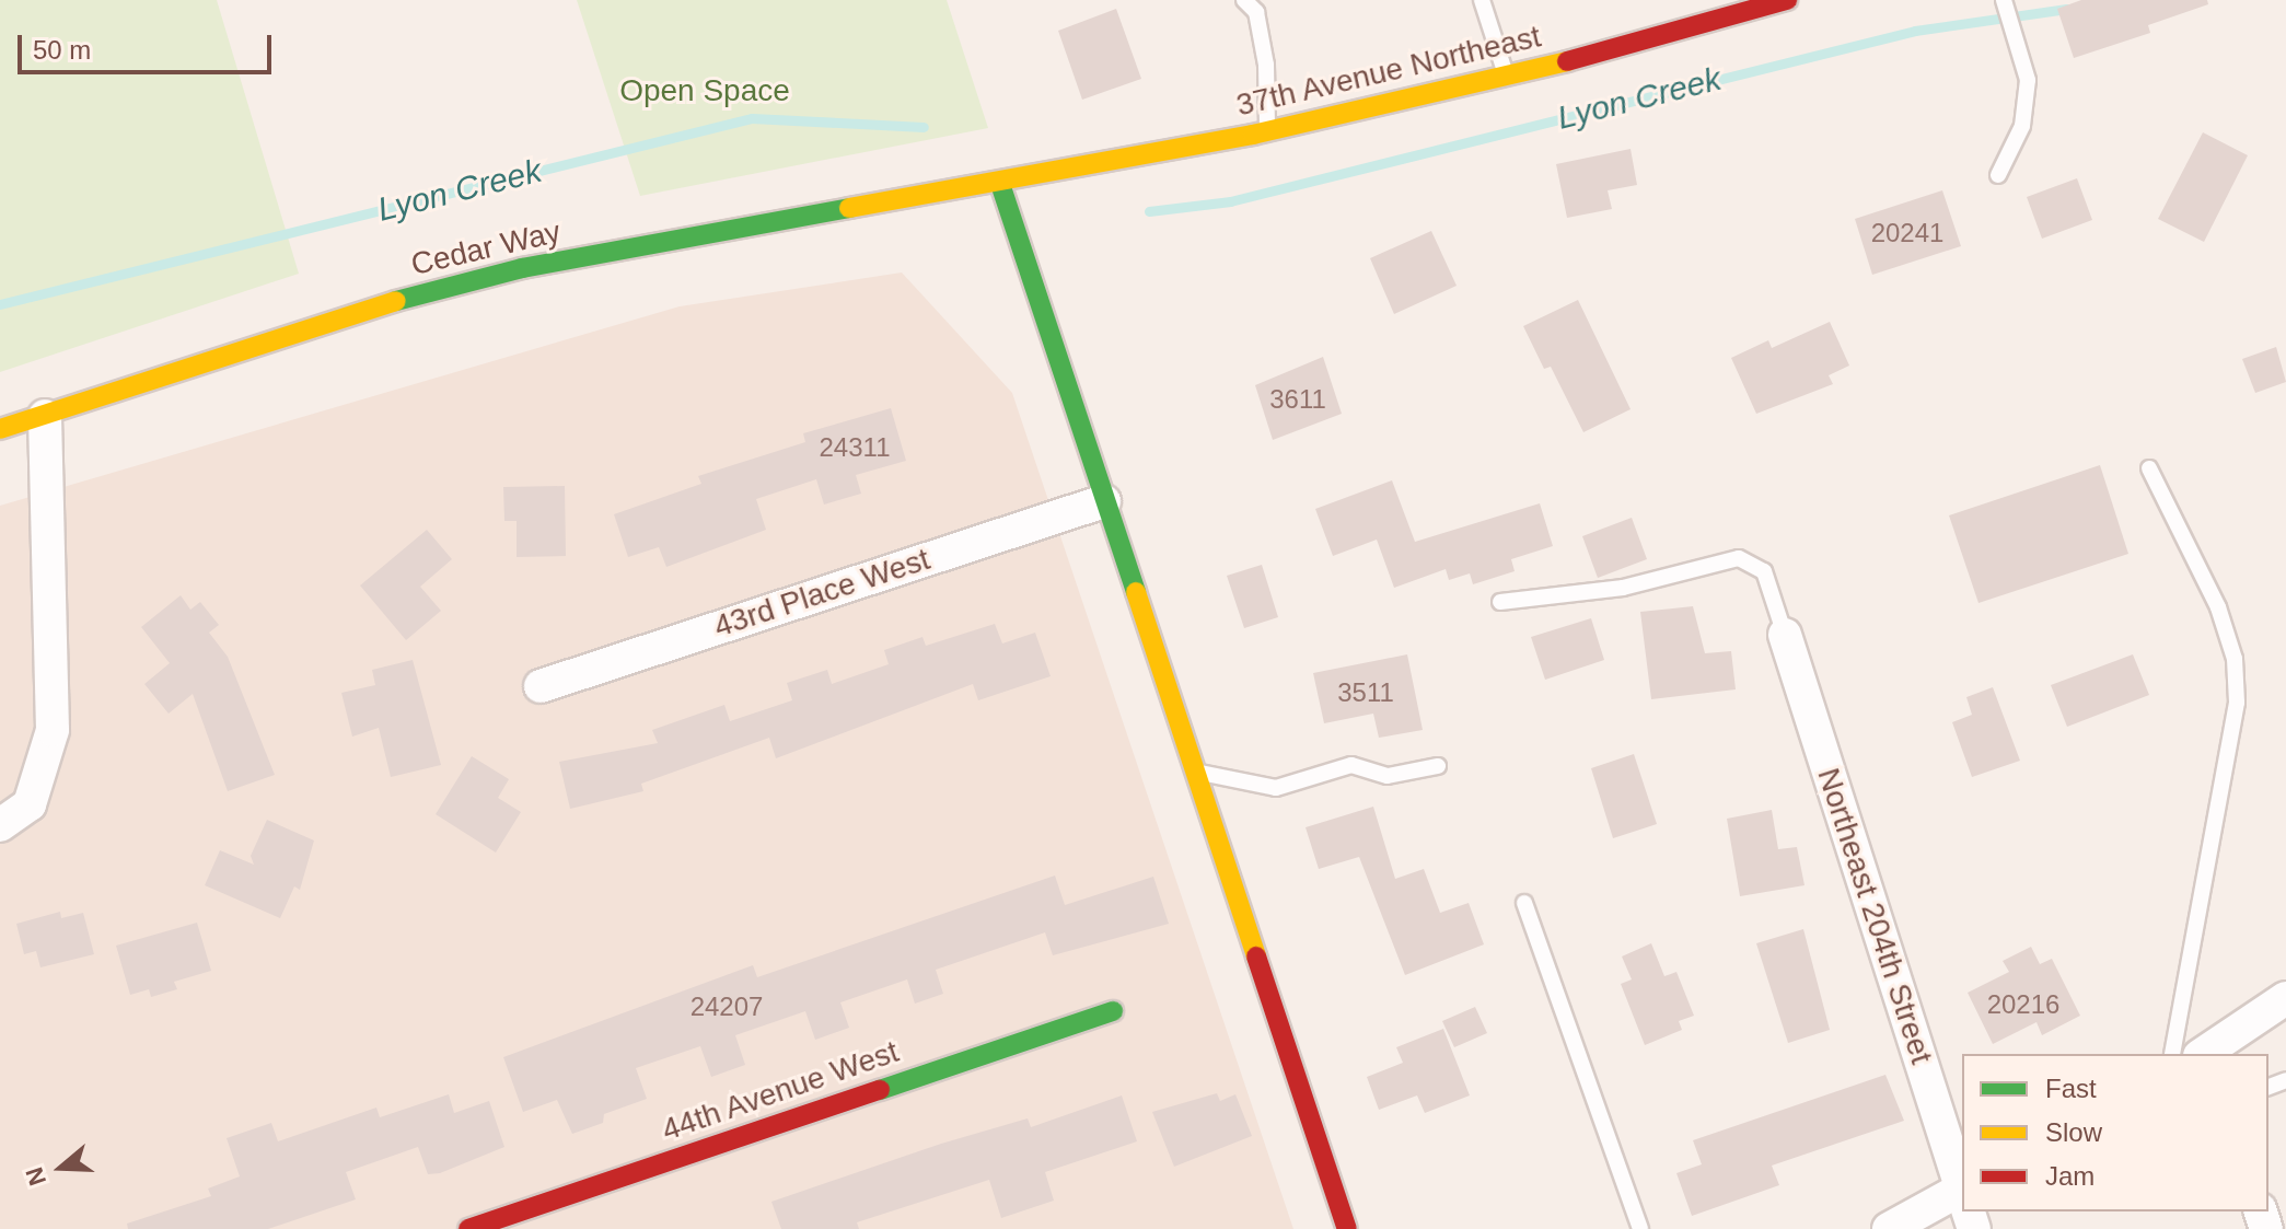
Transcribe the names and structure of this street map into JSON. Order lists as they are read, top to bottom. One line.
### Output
{"streets":{"main road":["37th Avenue Northeast","Cedar Way","44th Avenue West"],"street":["43rd Place West","Northeast 204th Street"]},"crossings":[["37th Avenue Northeast","Cedar Way"]],"water":["Lyon Creek"],"parks":["Open Space"],"house_numbers":["20241","3611","24311","3511","20216","24207"],"legend":["Fast","Slow","Jam"],"scale_bar":"50 m","north":"left"}
